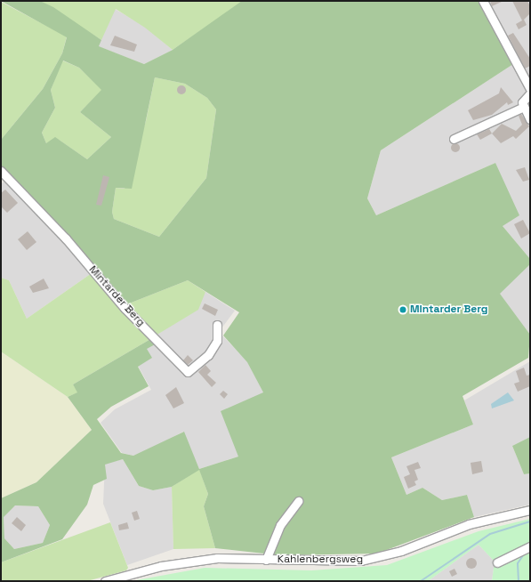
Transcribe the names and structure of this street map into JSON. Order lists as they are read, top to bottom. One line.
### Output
{"streets":{"street":["Mintarder Berg","Kahlenbergsweg"]},"places":["Mintarder Berg"]}
